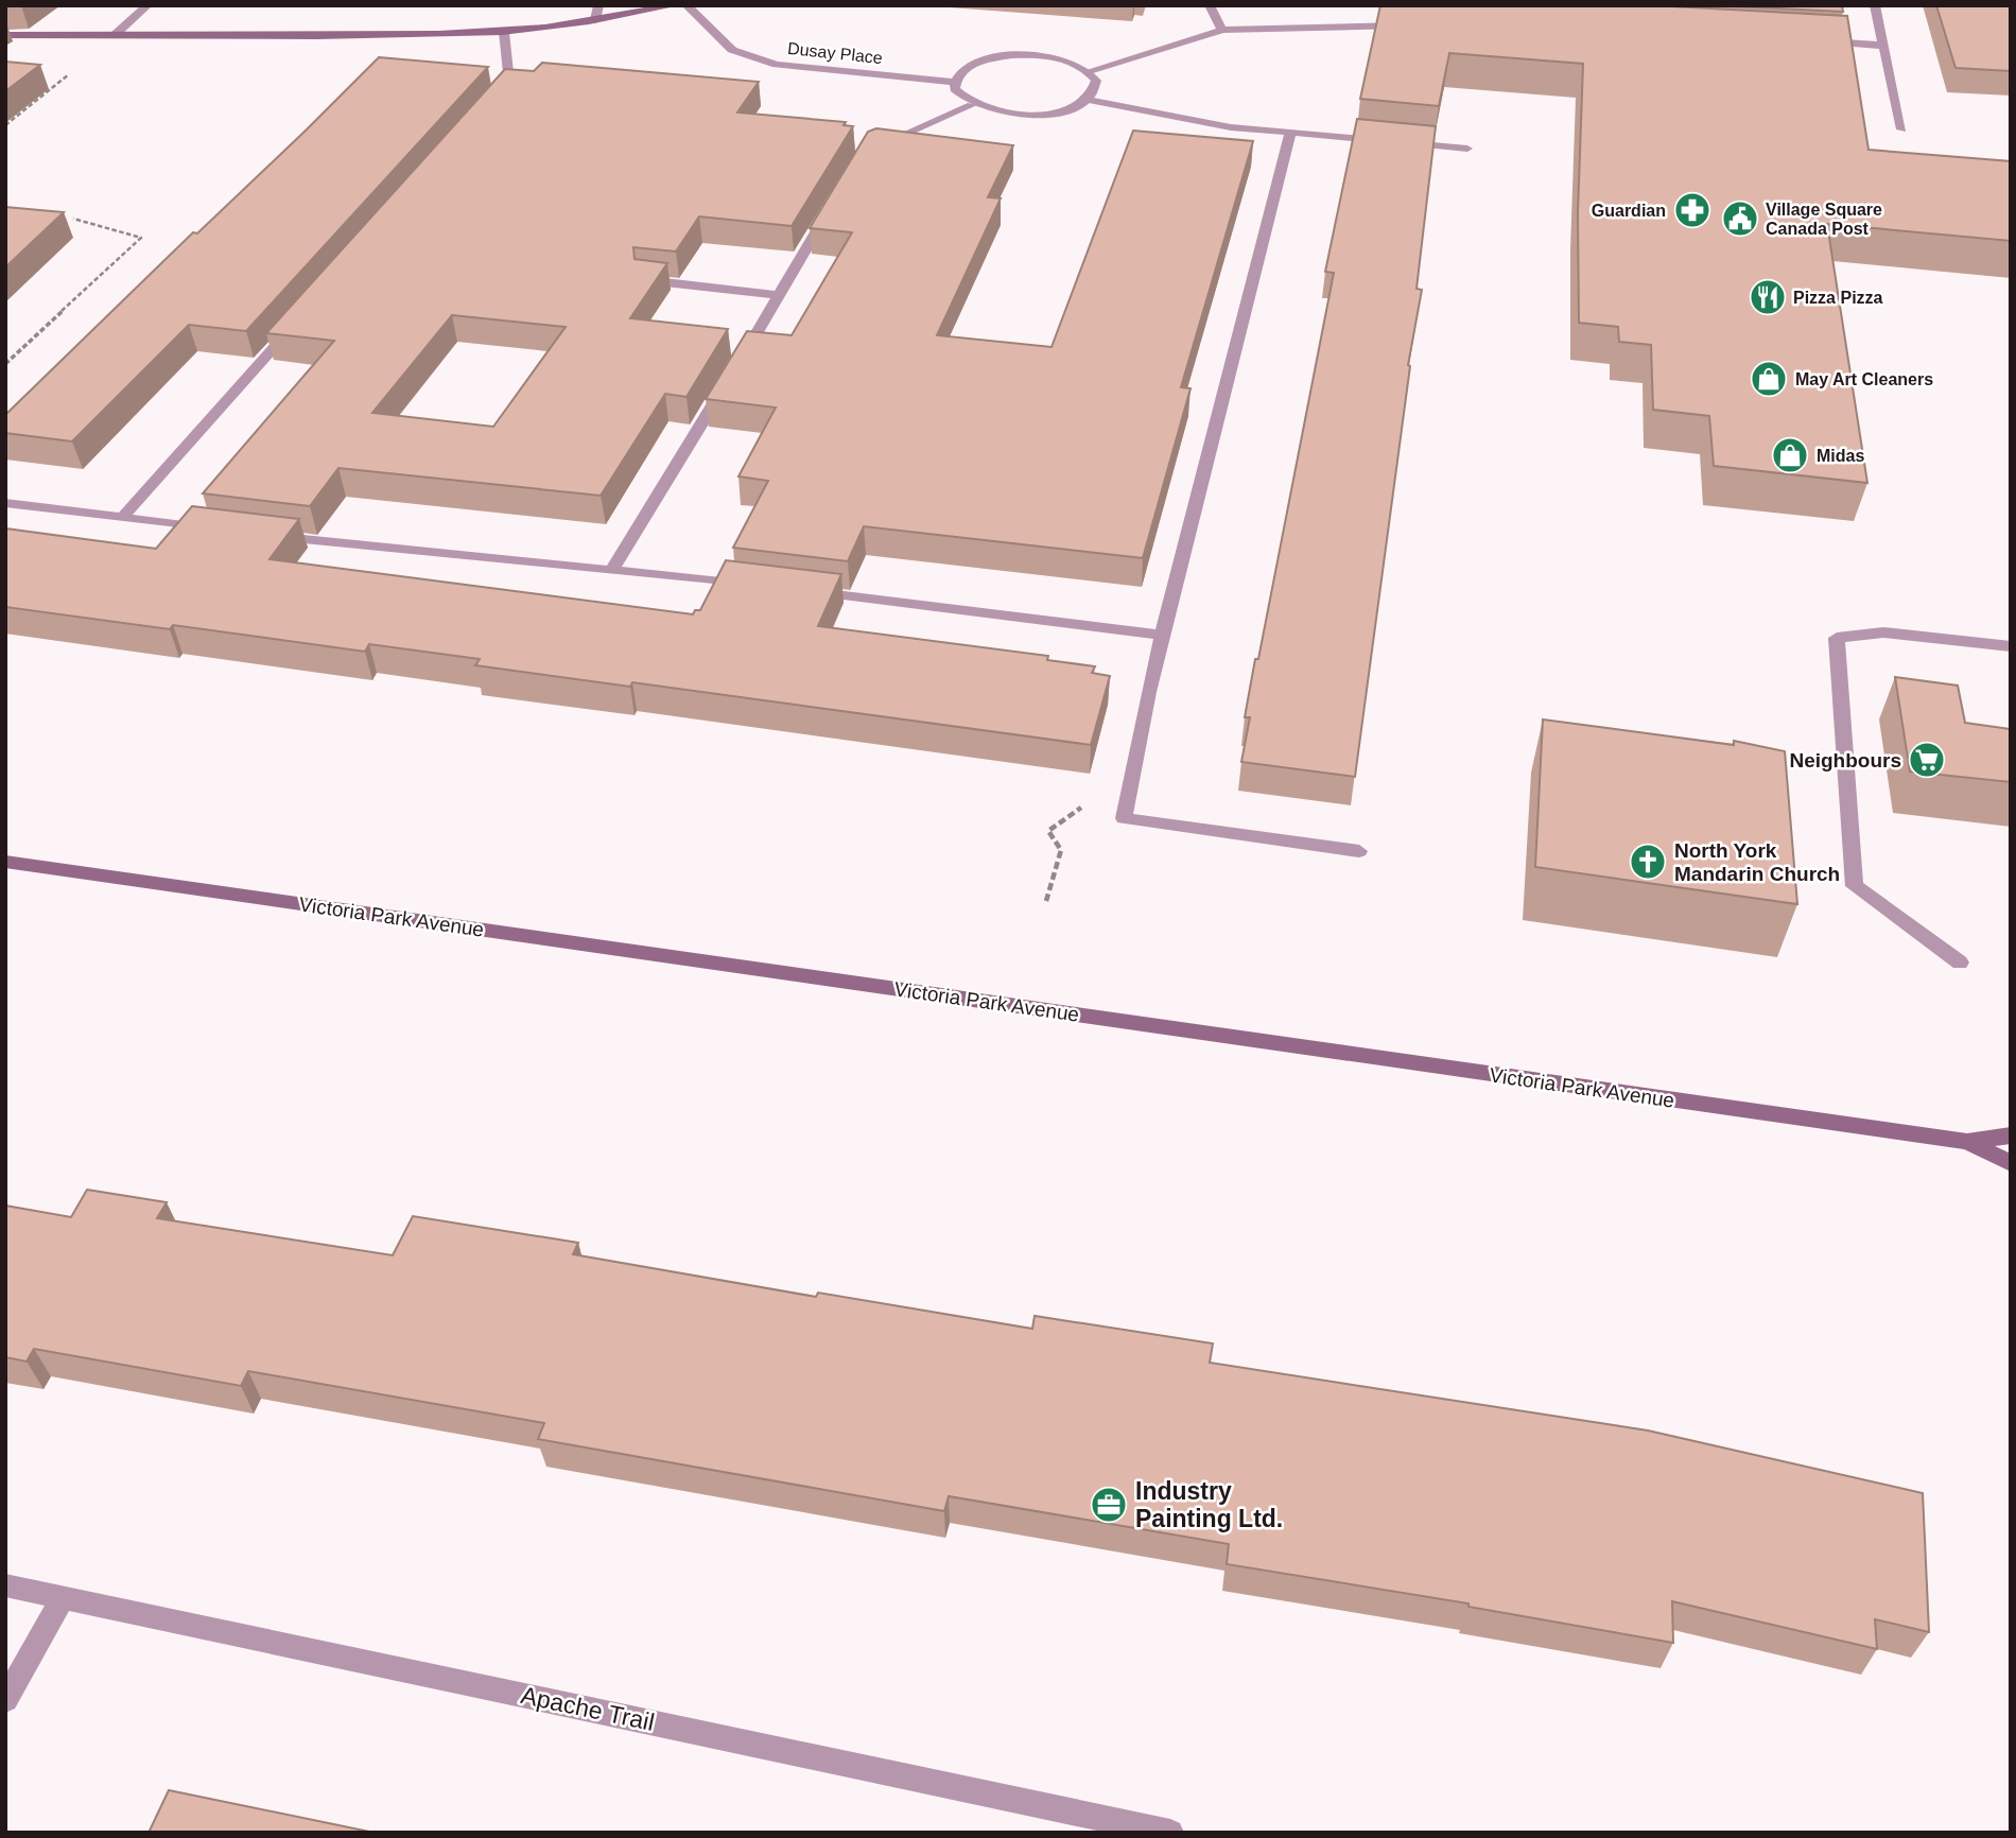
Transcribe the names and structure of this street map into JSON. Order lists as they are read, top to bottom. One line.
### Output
{"streets":{"main road":["Victoria Park Avenue"],"street":["Dusay Place","Apache Trail"]},"places":{"pharmacy":["Guardian"],"public building":["Village Square Canada Post"],"restaurant":["Pizza Pizza"],"shop":["May Art Cleaners","Midas"],"supermarket":["Neighbours"],"church":["North York Mandarin Church"],"office":["Industry Painting Ltd."]}}
